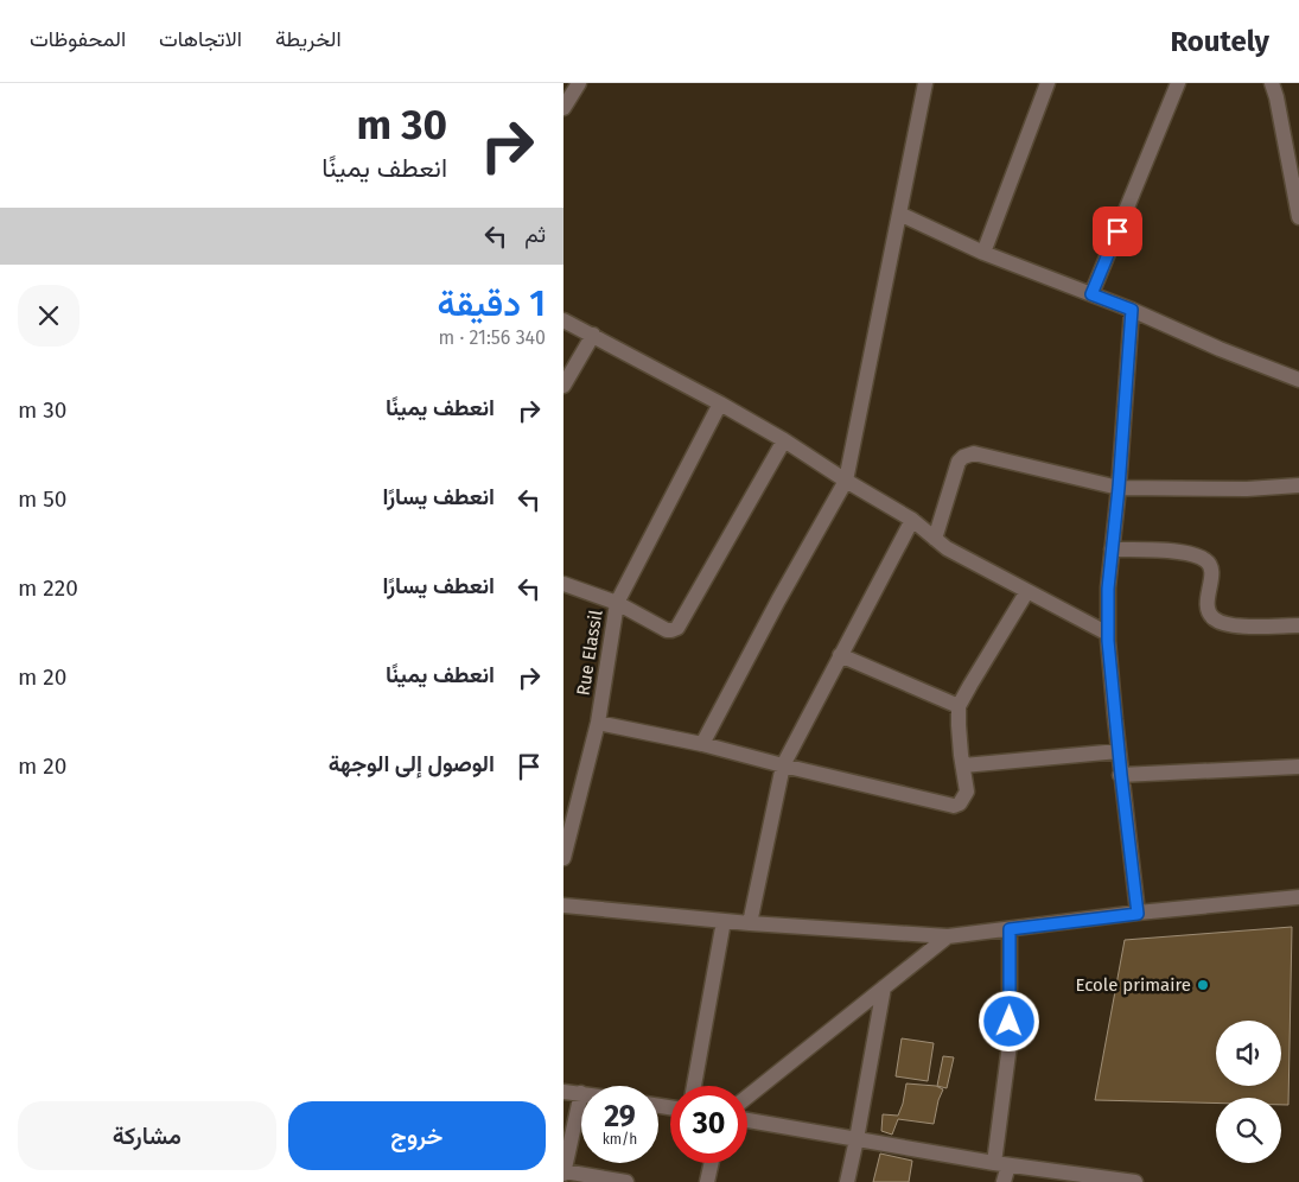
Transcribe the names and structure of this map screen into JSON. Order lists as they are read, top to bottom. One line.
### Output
{"streets":{"street":["Rue Elassil"]},"places":["Ecole primaire"],"page":{"header":"Routely","nav":["الخريطة","الاتجاهات","المحفوظات"],"turn":["30 m","انعطف يمينًا"],"then":"ثم","heading":["1 دقيقة","340 m · 21:56"],"list":[{"name":"انعطف يمينًا","value":"30 m"},{"name":"انعطف يسارًا","value":"50 m"},{"name":"انعطف يسارًا","value":"220 m"},{"name":"انعطف يمينًا","value":"20 m"},{"name":"الوصول إلى الوجهة","value":"20 m"}],"speed":"29 km/h","limit":"30","buttons":["خروج","مشاركة"]}}
